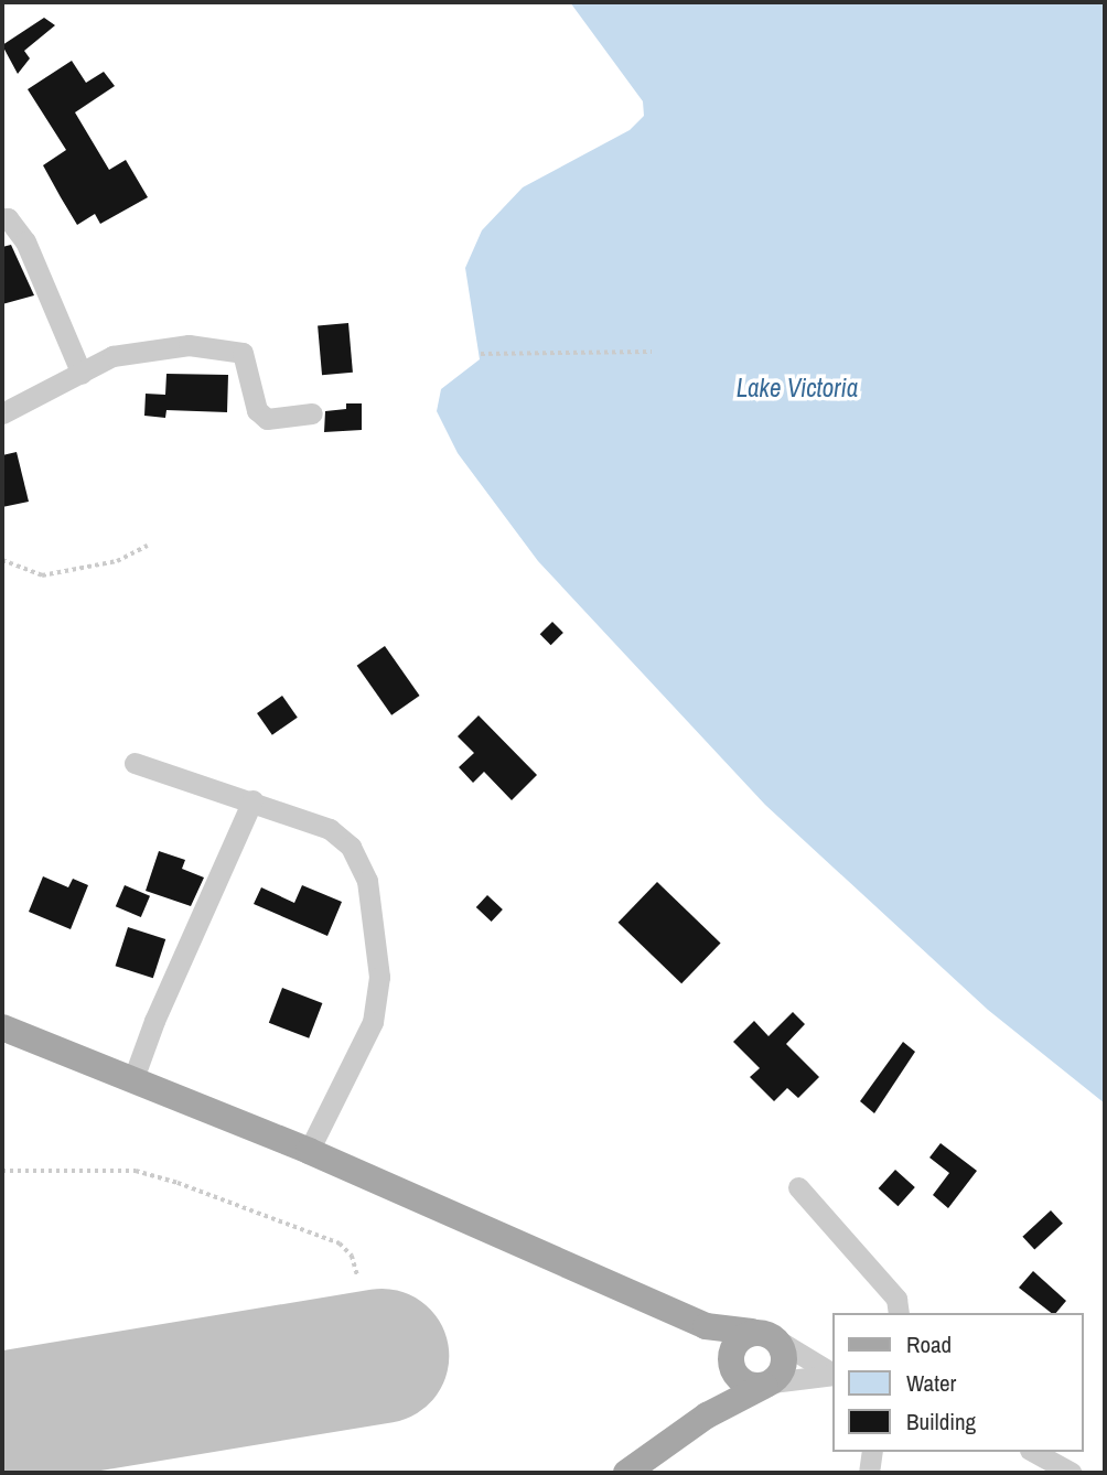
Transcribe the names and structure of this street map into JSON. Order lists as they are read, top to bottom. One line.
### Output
{"water":["Lake Victoria"],"legend":["Road","Water","Building"]}
